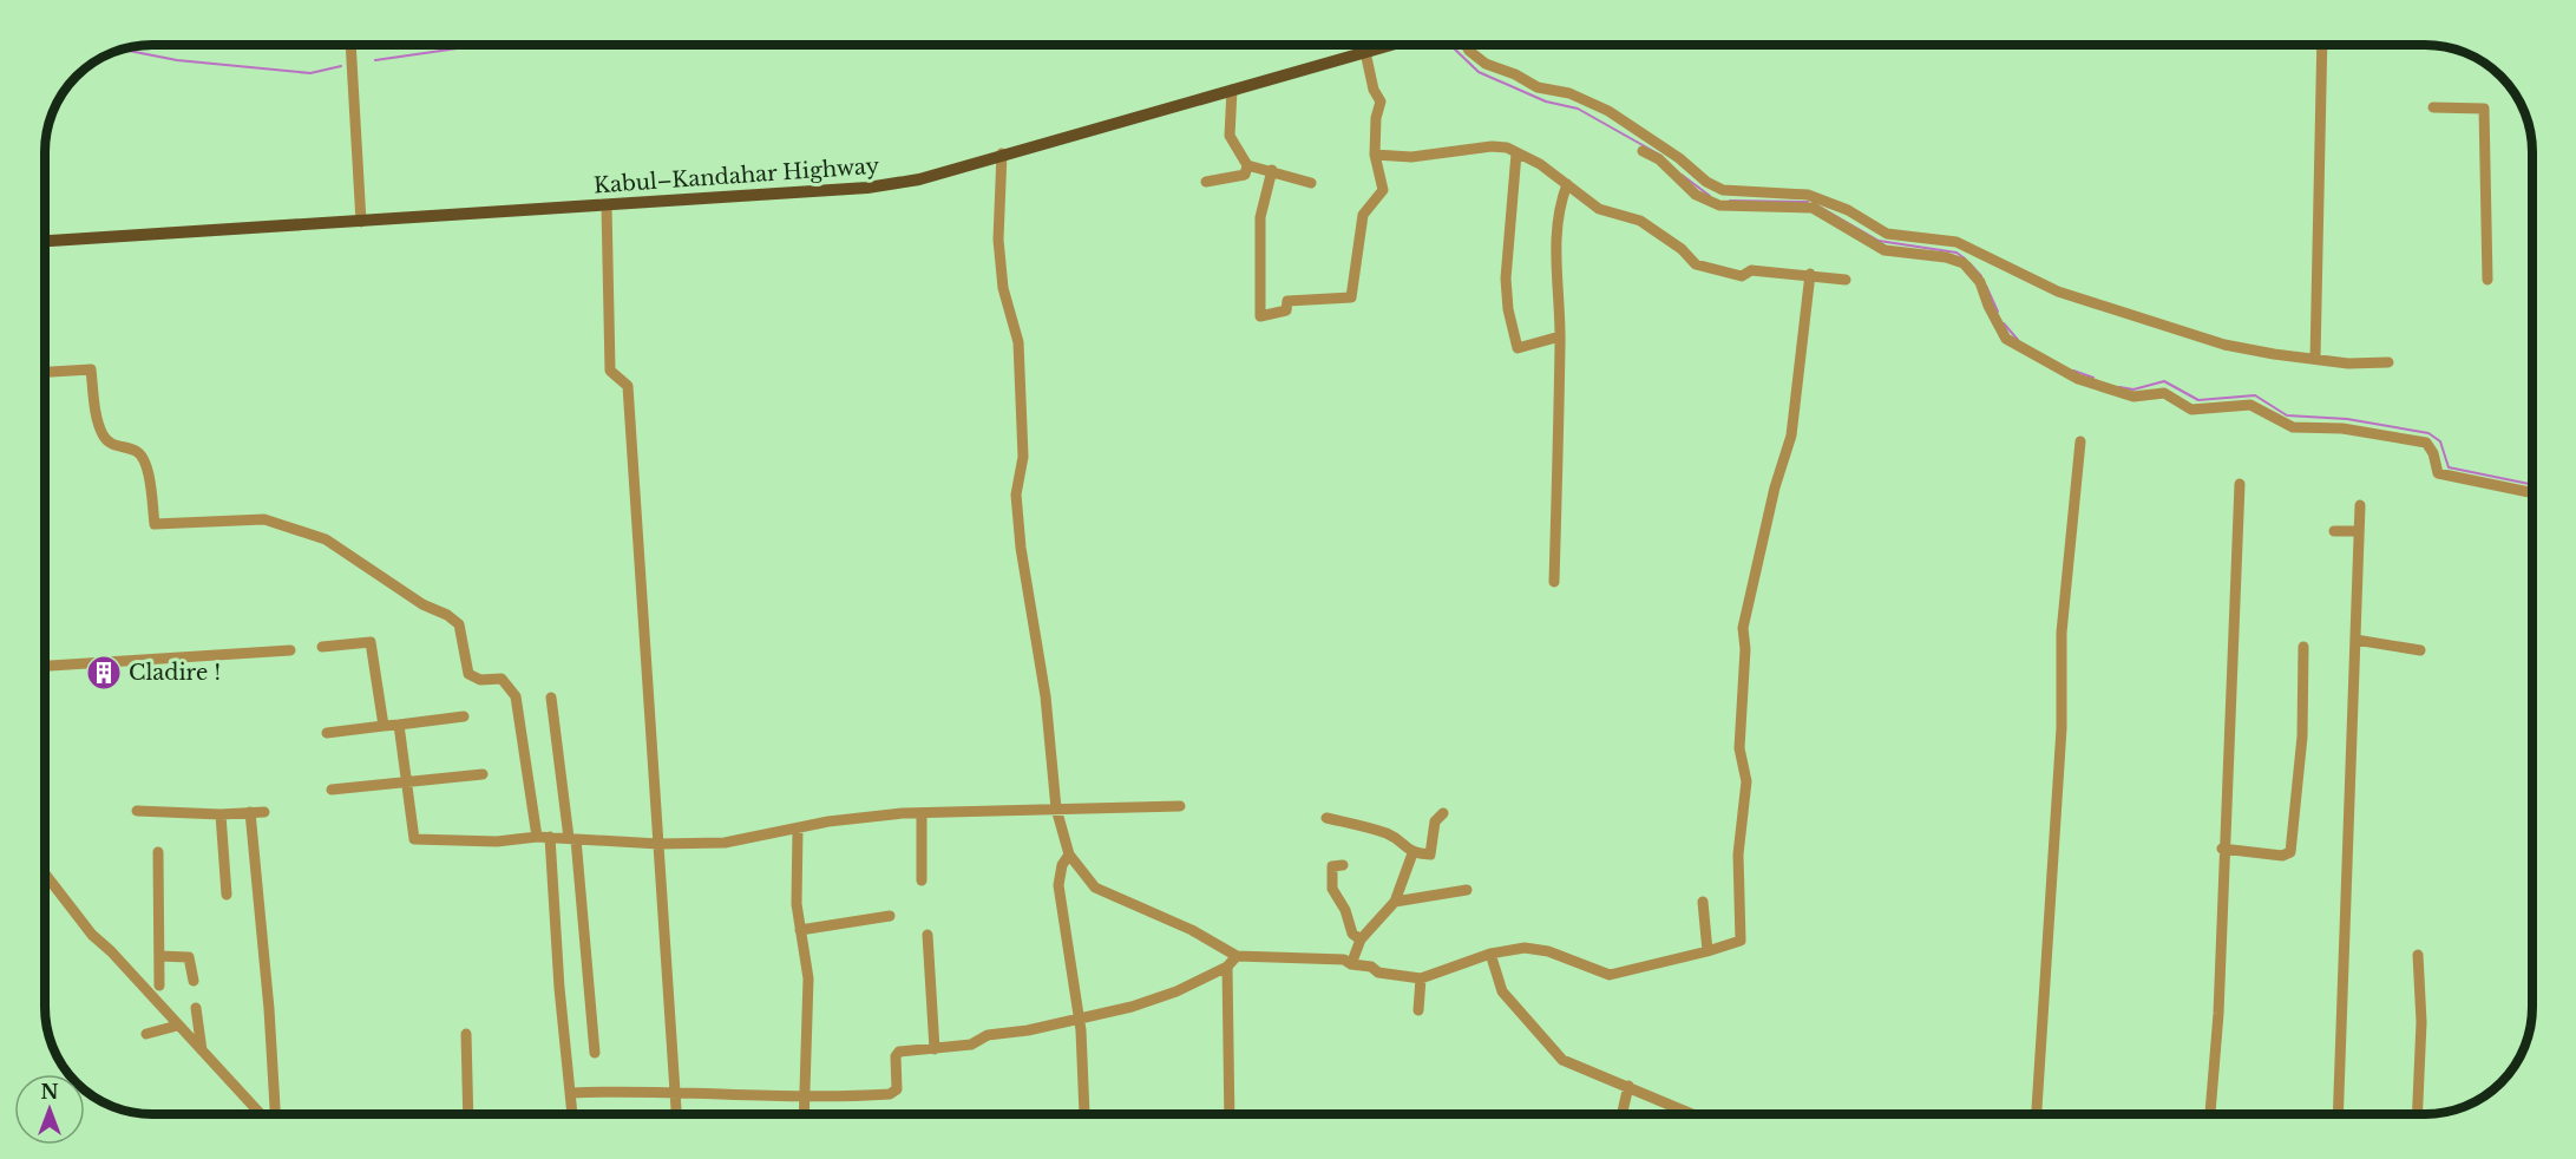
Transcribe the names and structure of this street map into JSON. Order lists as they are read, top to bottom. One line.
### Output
{"streets":{"main road":["Kabul–Kandahar Highway"]},"places":{"building":["Cladire !"]},"north":"top"}
